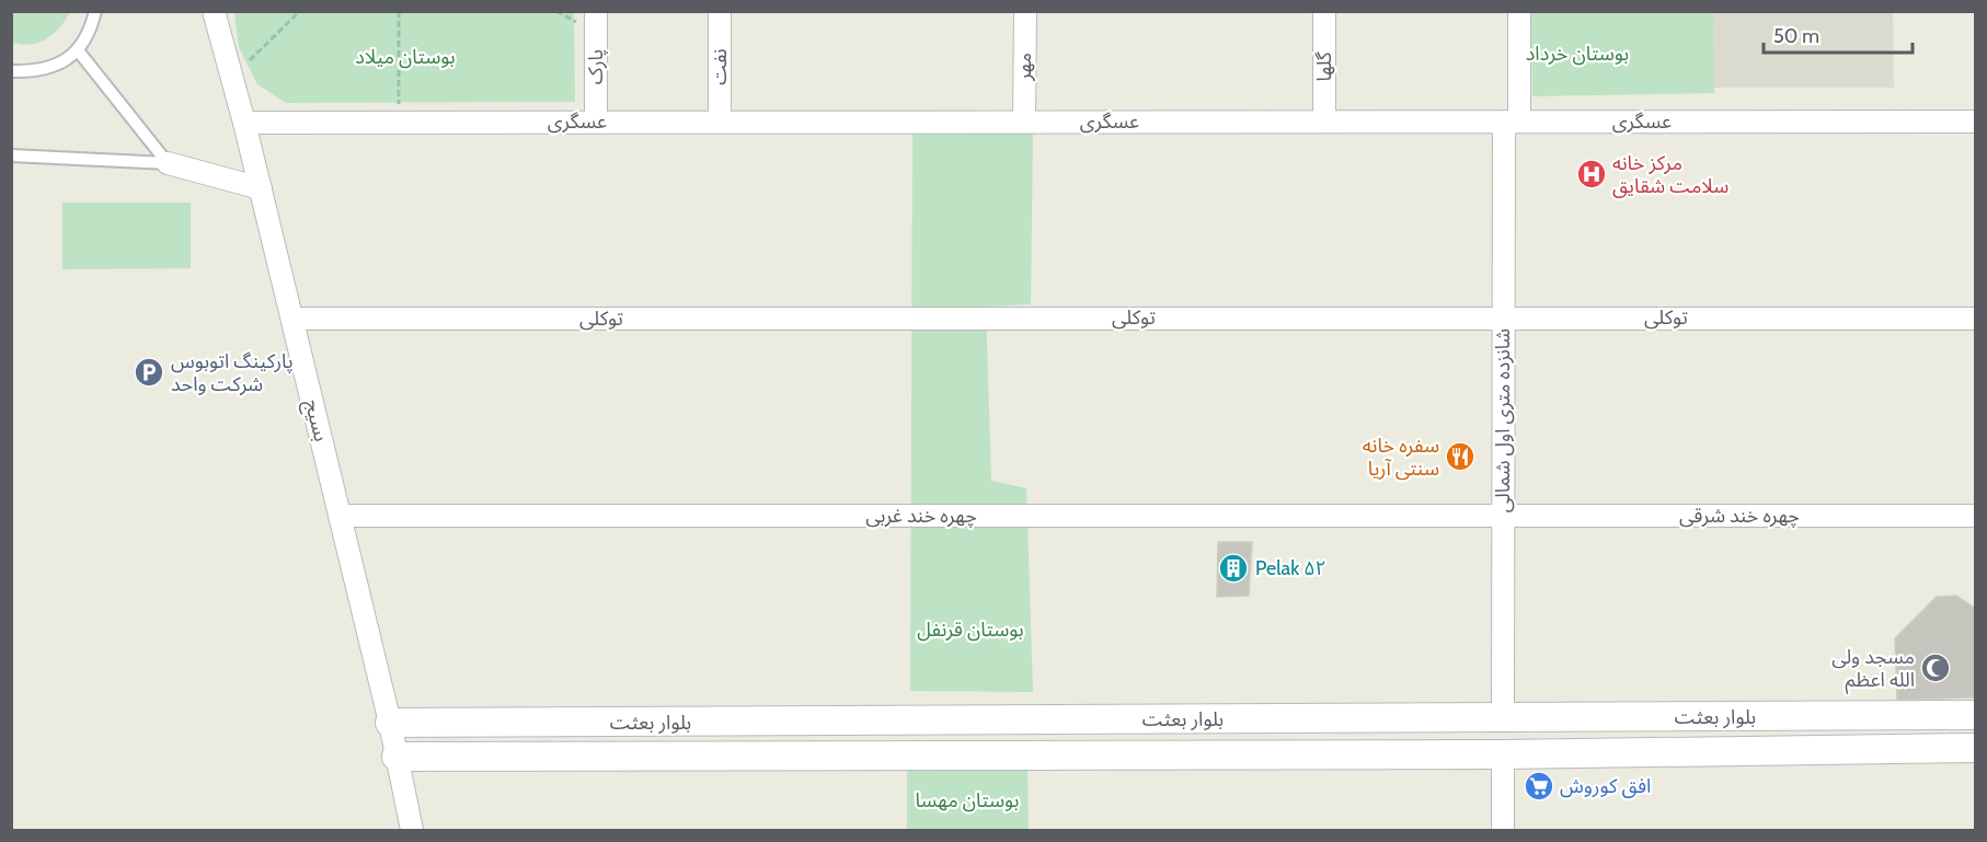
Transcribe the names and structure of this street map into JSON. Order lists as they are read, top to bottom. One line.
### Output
{"streets":{"street":["پارک","نفت","مهر","گلها","عسگری","توکلی","بسیج","شانزده متری اول شمالی","چهره خند غربی","چهره خند شرقی","بلوار بعثت"]},"crossings":[["پارک","عسگری"],["نفت","عسگری"],["مهر","عسگری"],["گلها","عسگری"],["عسگری","بسیج"],["عسگری","شانزده متری اول شمالی"],["توکلی","بسیج"],["توکلی","شانزده متری اول شمالی"],["بسیج","چهره خند غربی"],["بسیج","بلوار بعثت"],["شانزده متری اول شمالی","چهره خند غربی"],["شانزده متری اول شمالی","چهره خند شرقی"],["شانزده متری اول شمالی","بلوار بعثت"],["چهره خند غربی","چهره خند شرقی"]],"parks":["بوستان خرداد","بوستان میلاد","بوستان قرنفل","بوستان مهسا"],"places":{"hospital":["مرکز خانه سلامت شقایق"],"parking":["پارکینگ اتوبوس شرکت واحد"],"restaurant":["سفره خانه سنتی آریا"],"building":["Pelak ۵۲"],"mosque":["مسجد ولی الله اعظم"],"supermarket":["افق کوروش"]},"scale_bar":"50 m"}
